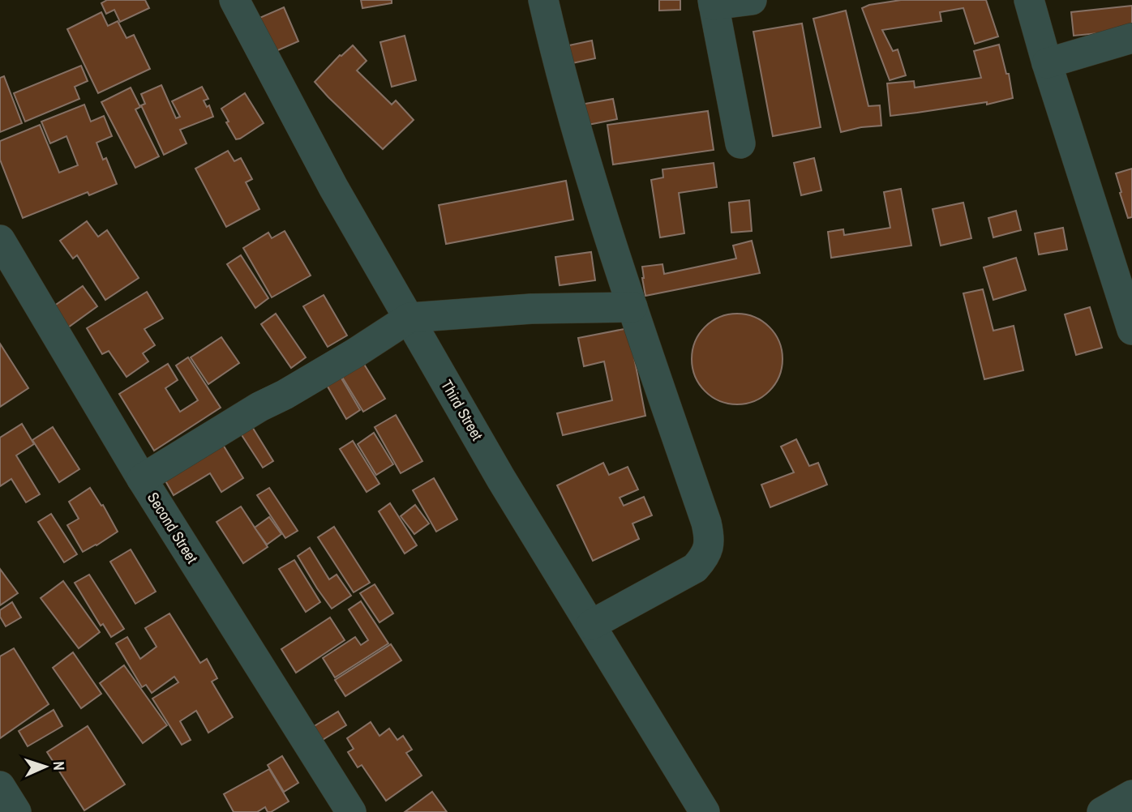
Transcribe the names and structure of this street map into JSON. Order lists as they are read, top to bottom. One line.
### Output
{"streets":{"street":["Third Street","Second Street"]},"north":"right"}
